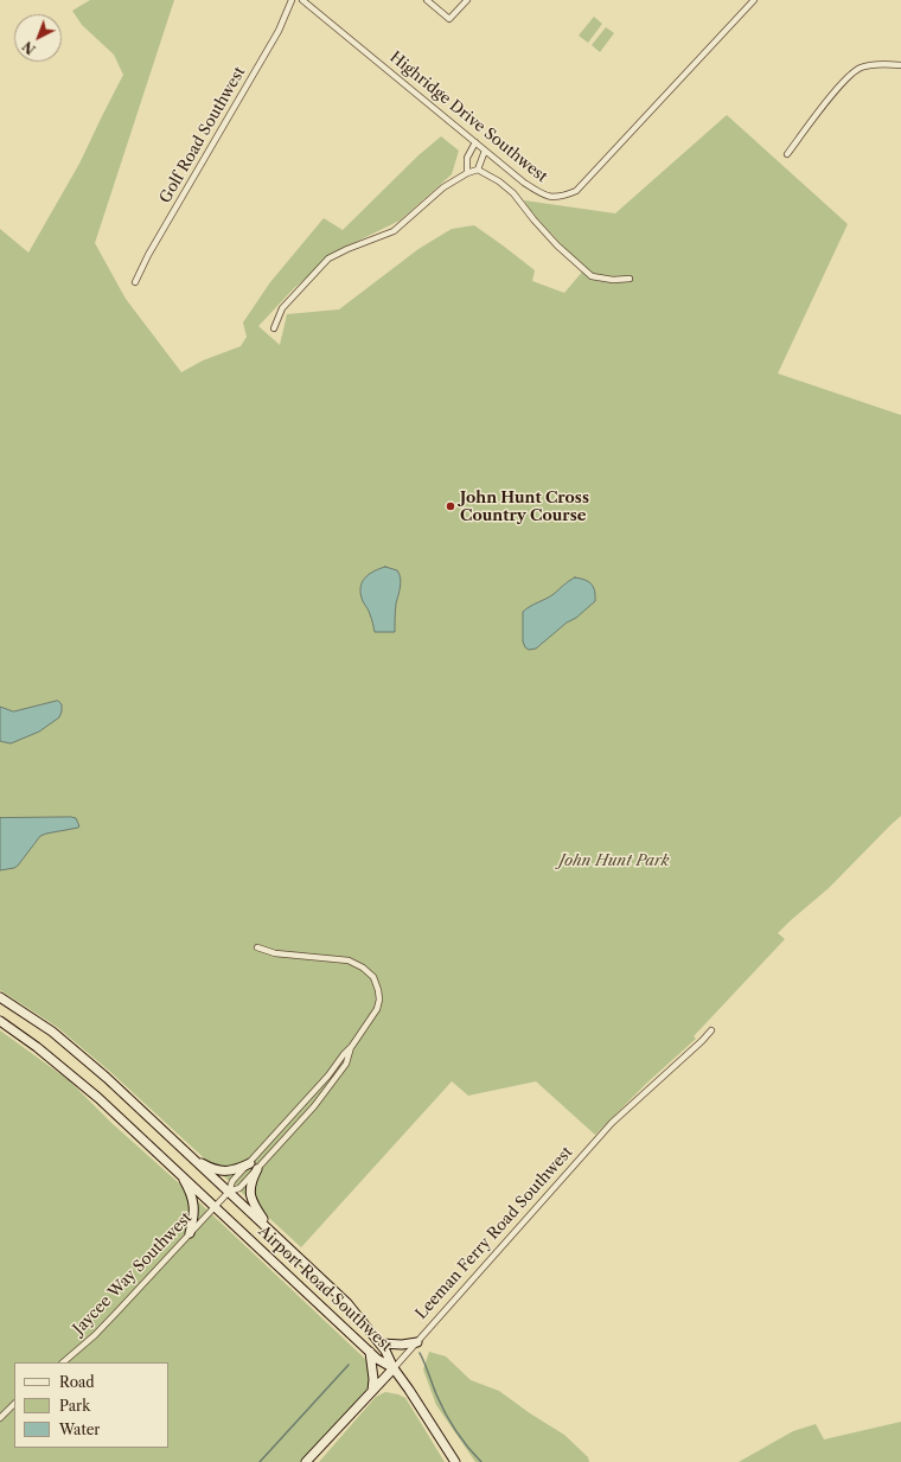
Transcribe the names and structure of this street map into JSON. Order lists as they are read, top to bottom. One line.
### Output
{"streets":{"street":["Highridge Drive Southwest","Golf Road Southwest","Leeman Ferry Road Southwest","Jaycee Way Southwest","Airport Road Southwest"]},"crossings":[["Leeman Ferry Road Southwest","Airport Road Southwest"],["Jaycee Way Southwest","Airport Road Southwest"]],"parks":["John Hunt Park"],"places":["John Hunt Cross Country Course"],"legend":["Road","Park","Water"],"north":"bottom left"}
